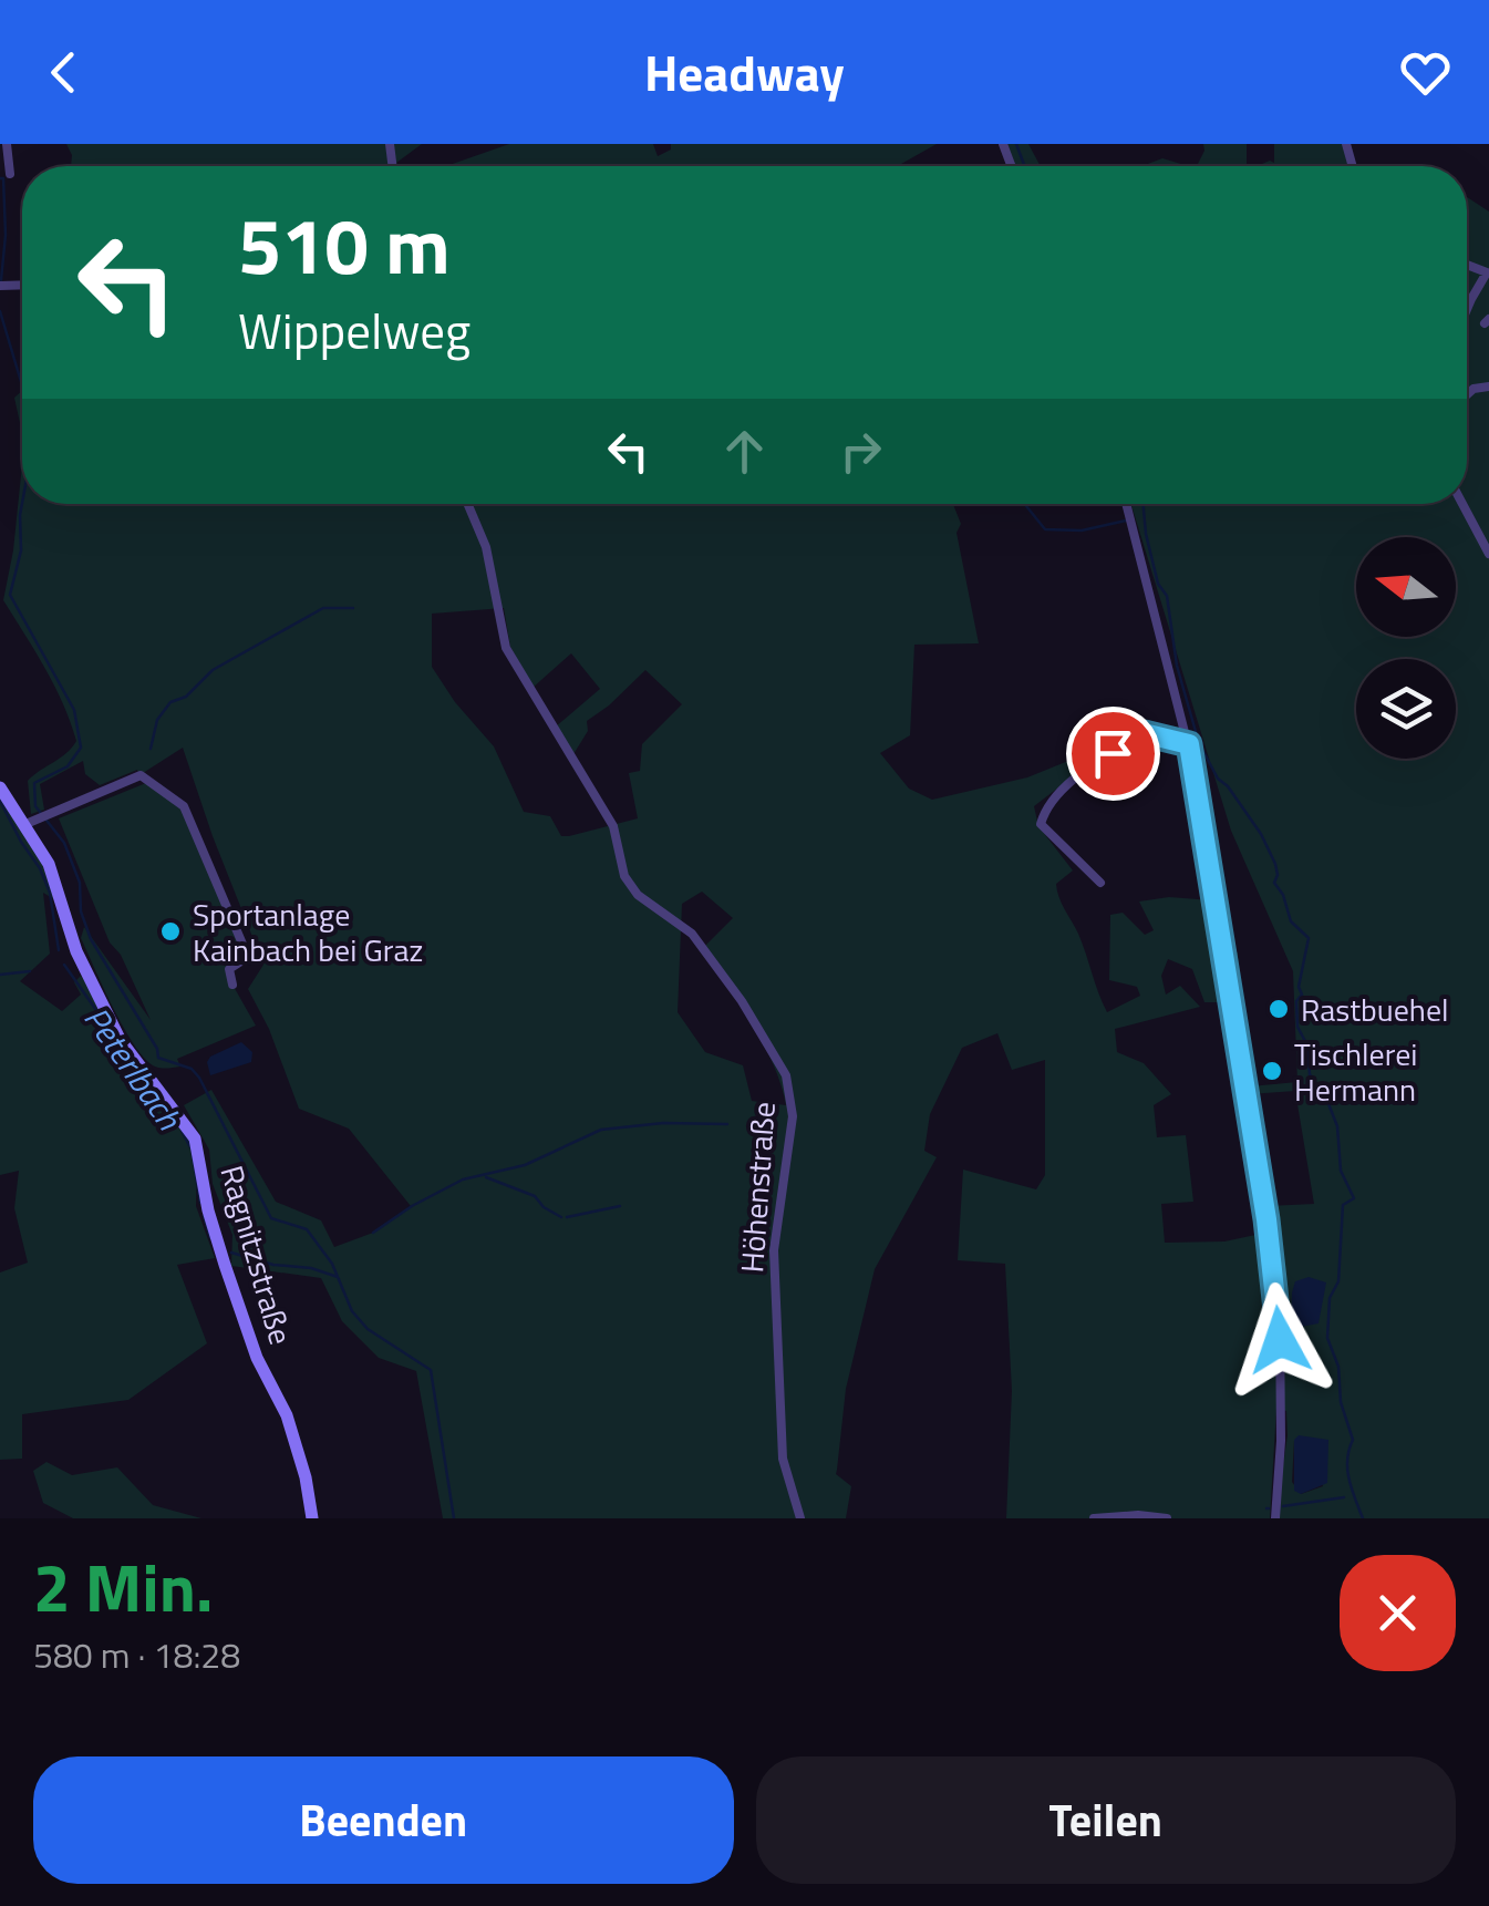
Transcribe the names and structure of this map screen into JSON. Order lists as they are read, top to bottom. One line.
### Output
{"streets":{"main road":["Ragnitzstraße"],"street":["Höhenstraße"]},"water":["Peterlbach"],"places":["Sportanlage Kainbach bei Graz","Rastbuehel","Tischlerei Hermann"],"north":"left","page":{"header":"Headway","turn":["510 m","Wippelweg"],"heading":["2 Min.","580 m · 18:28"],"buttons":["Beenden","Teilen"]}}
